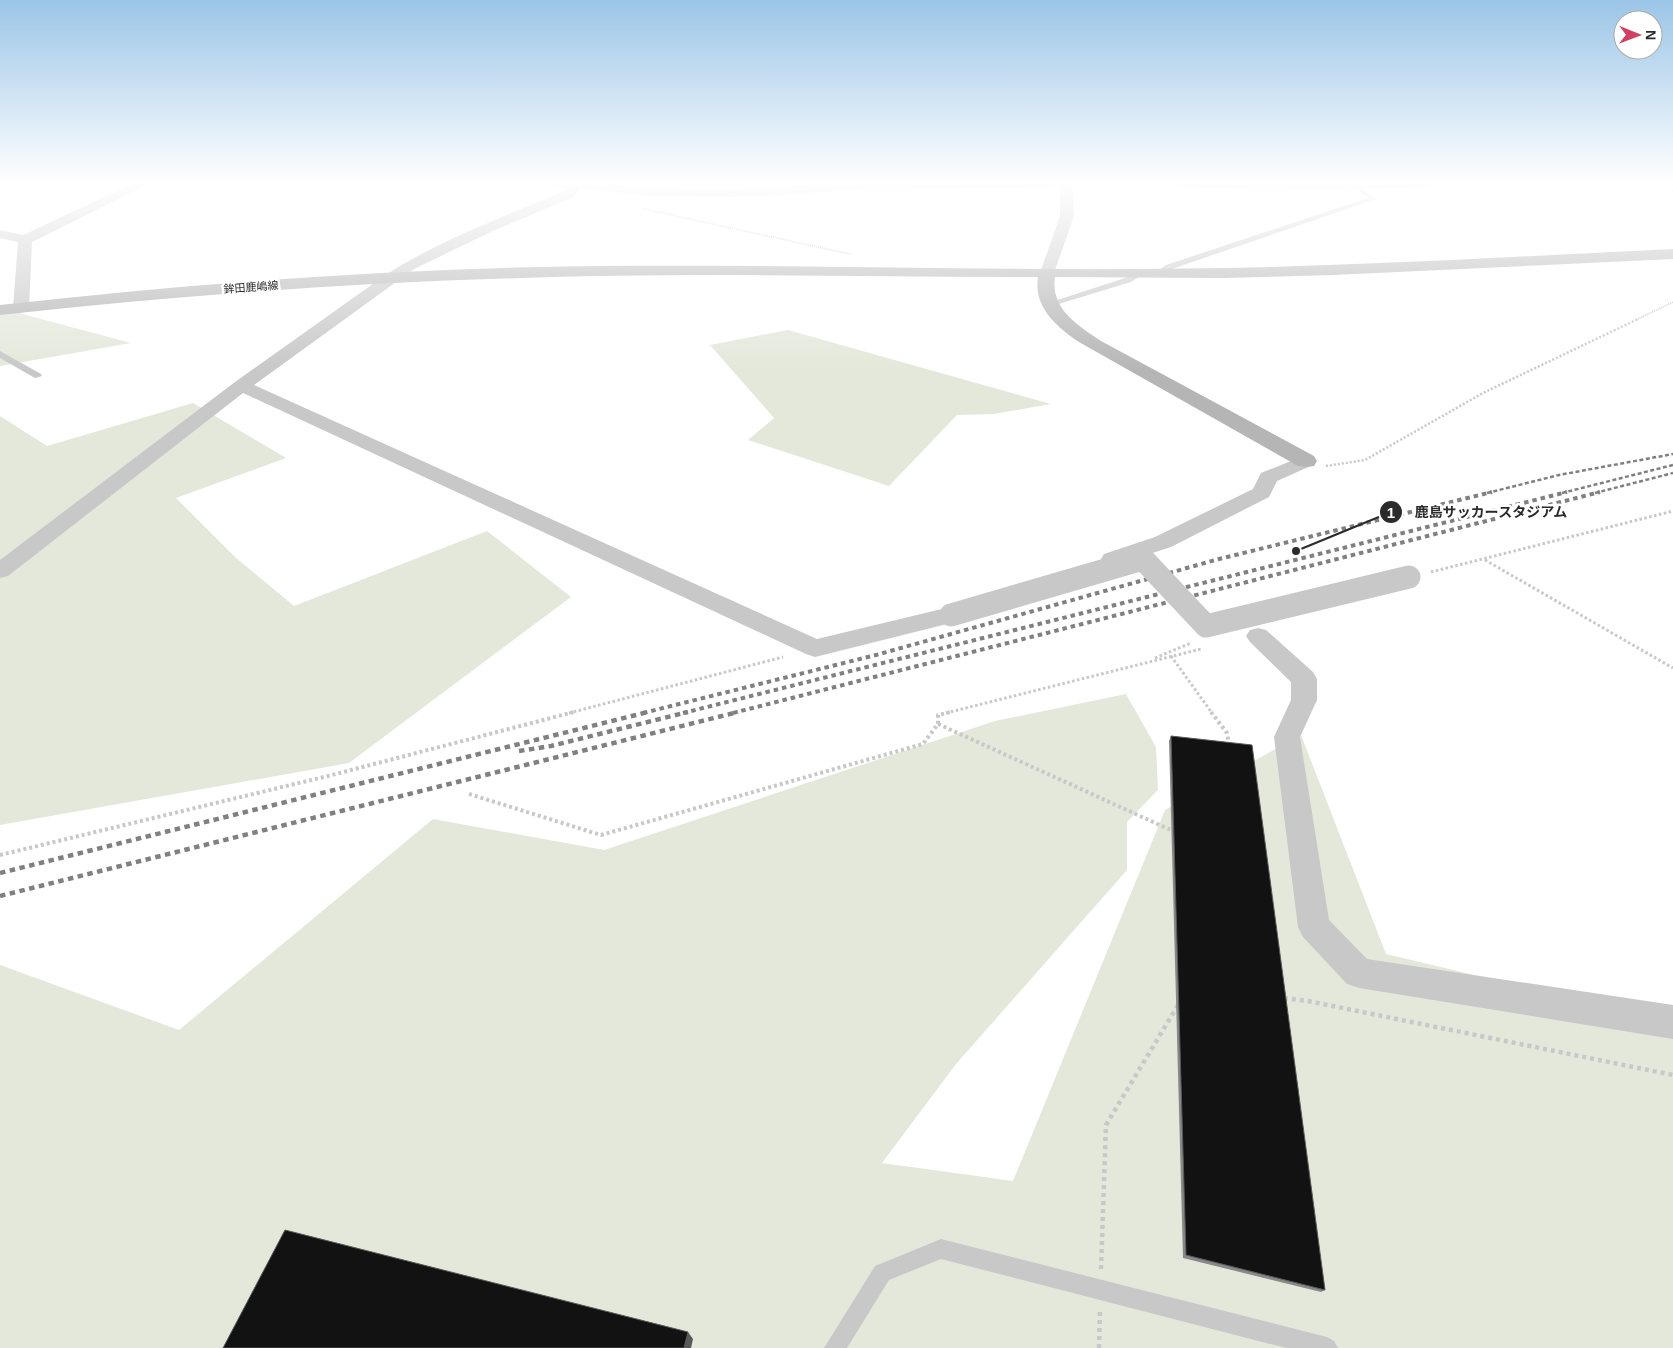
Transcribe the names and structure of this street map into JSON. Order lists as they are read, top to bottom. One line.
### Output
{"streets":{"main road":["鉾田鹿嶋線"]},"places":["鹿島サッカースタジアム"],"north":"right"}
